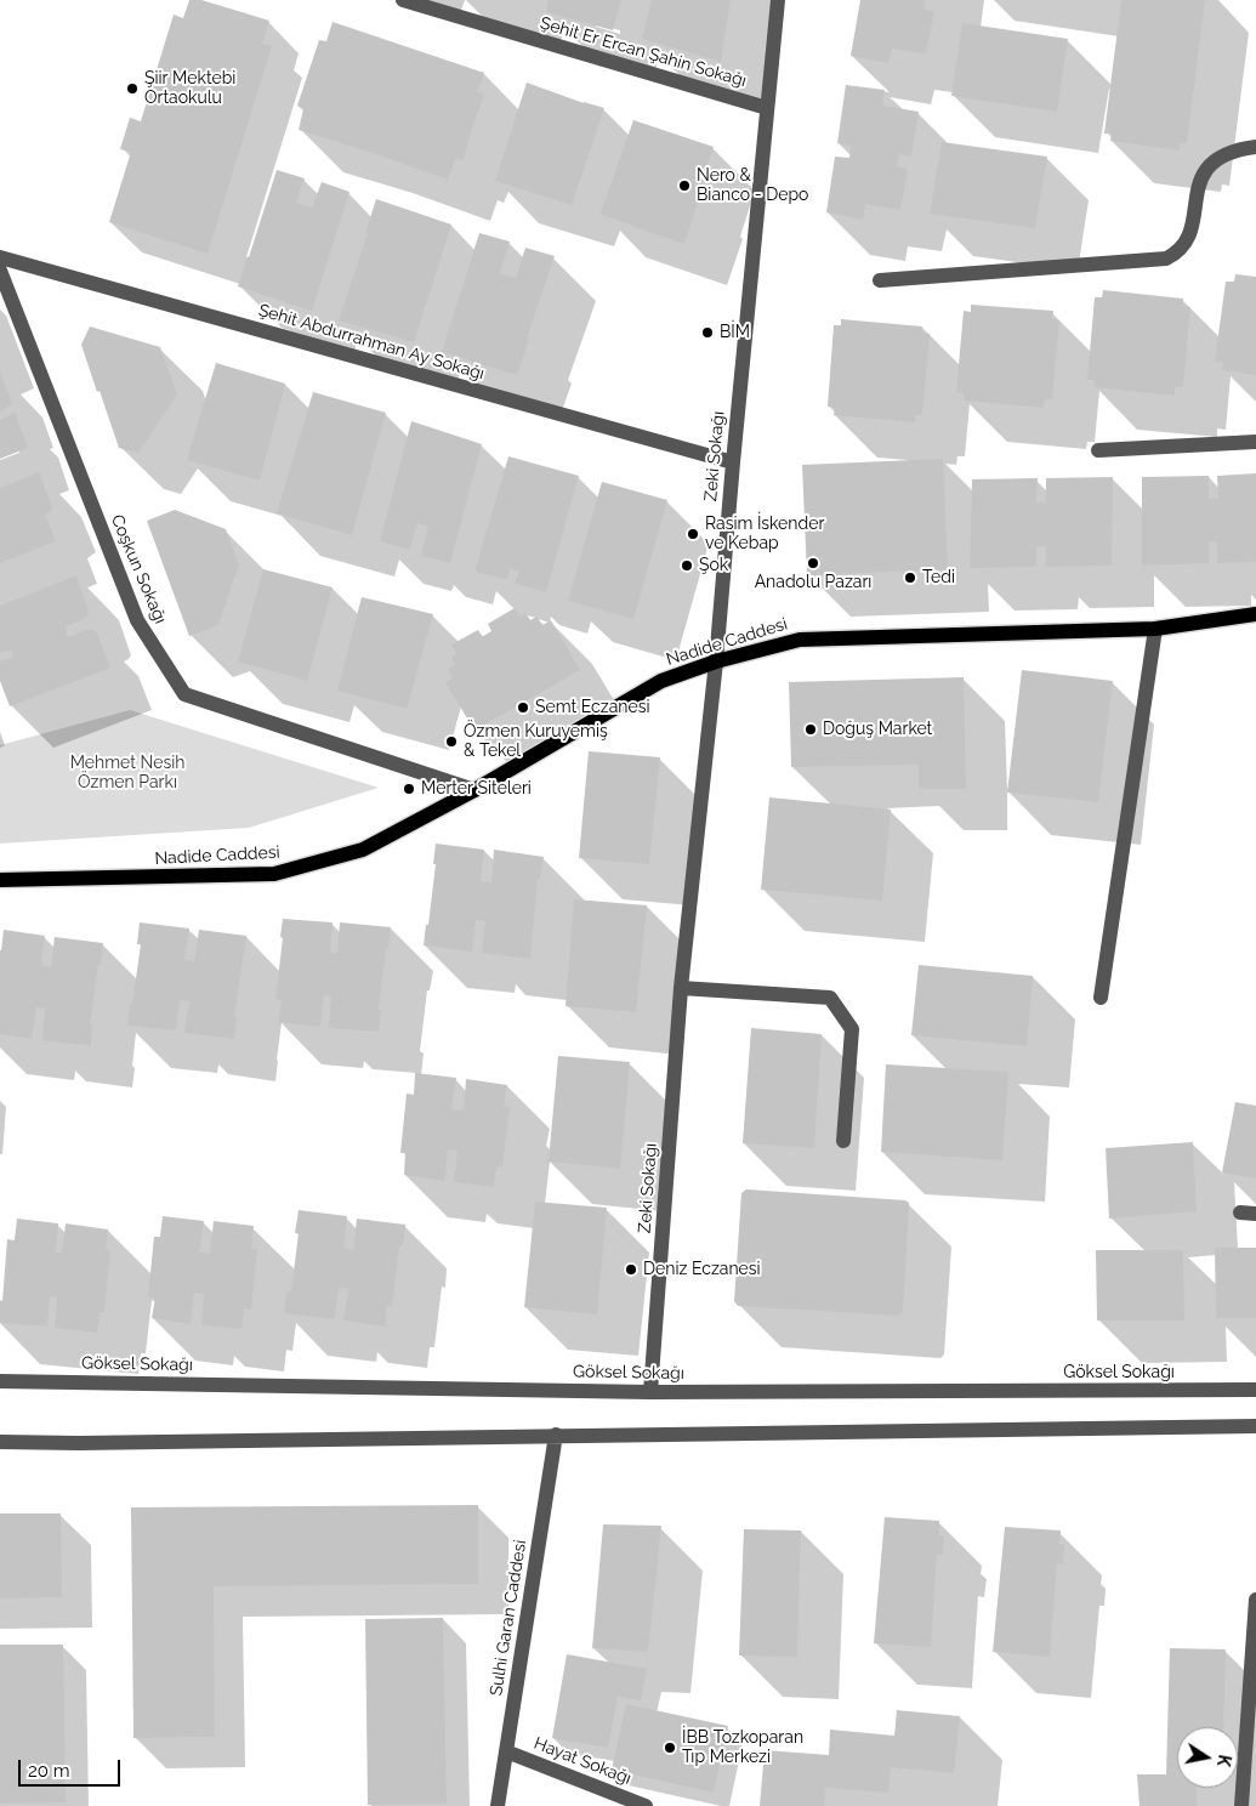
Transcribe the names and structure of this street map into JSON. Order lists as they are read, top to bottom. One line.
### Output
{"streets":{"main road":["Nadide Caddesi"],"street":["Şehit Er Ercan Şahin Sokağı","Şehit Abdurrahman Ay Sokağı","Zeki Sokağı","Coşkun Sokağı","Göksel Sokağı","Sulhi Garan Caddesi","Hayat Sokağı"]},"crossings":[["Şehit Er Ercan Şahin Sokağı","Zeki Sokağı"],["Şehit Abdurrahman Ay Sokağı","Zeki Sokağı"],["Zeki Sokağı","Nadide Caddesi"],["Zeki Sokağı","Göksel Sokağı"],["Coşkun Sokağı","Nadide Caddesi"],["Sulhi Garan Caddesi","Hayat Sokağı"]],"parks":["Mehmet Nesih Özmen Parkı"],"places":["Şiir Mektebi Ortaokulu","Nero & Bianco - Depo","BİM","Rasim İskender ve Kebap","Anadolu Pazarı","Şok","Tedi","Semt Eczanesi","Doğuş Market","Özmen Kuruyemiş & Tekel","Merter Siteleri","Deniz Eczanesi","İBB Tozkoparan Tıp Merkezi"],"scale_bar":"20 m","north":"right"}
